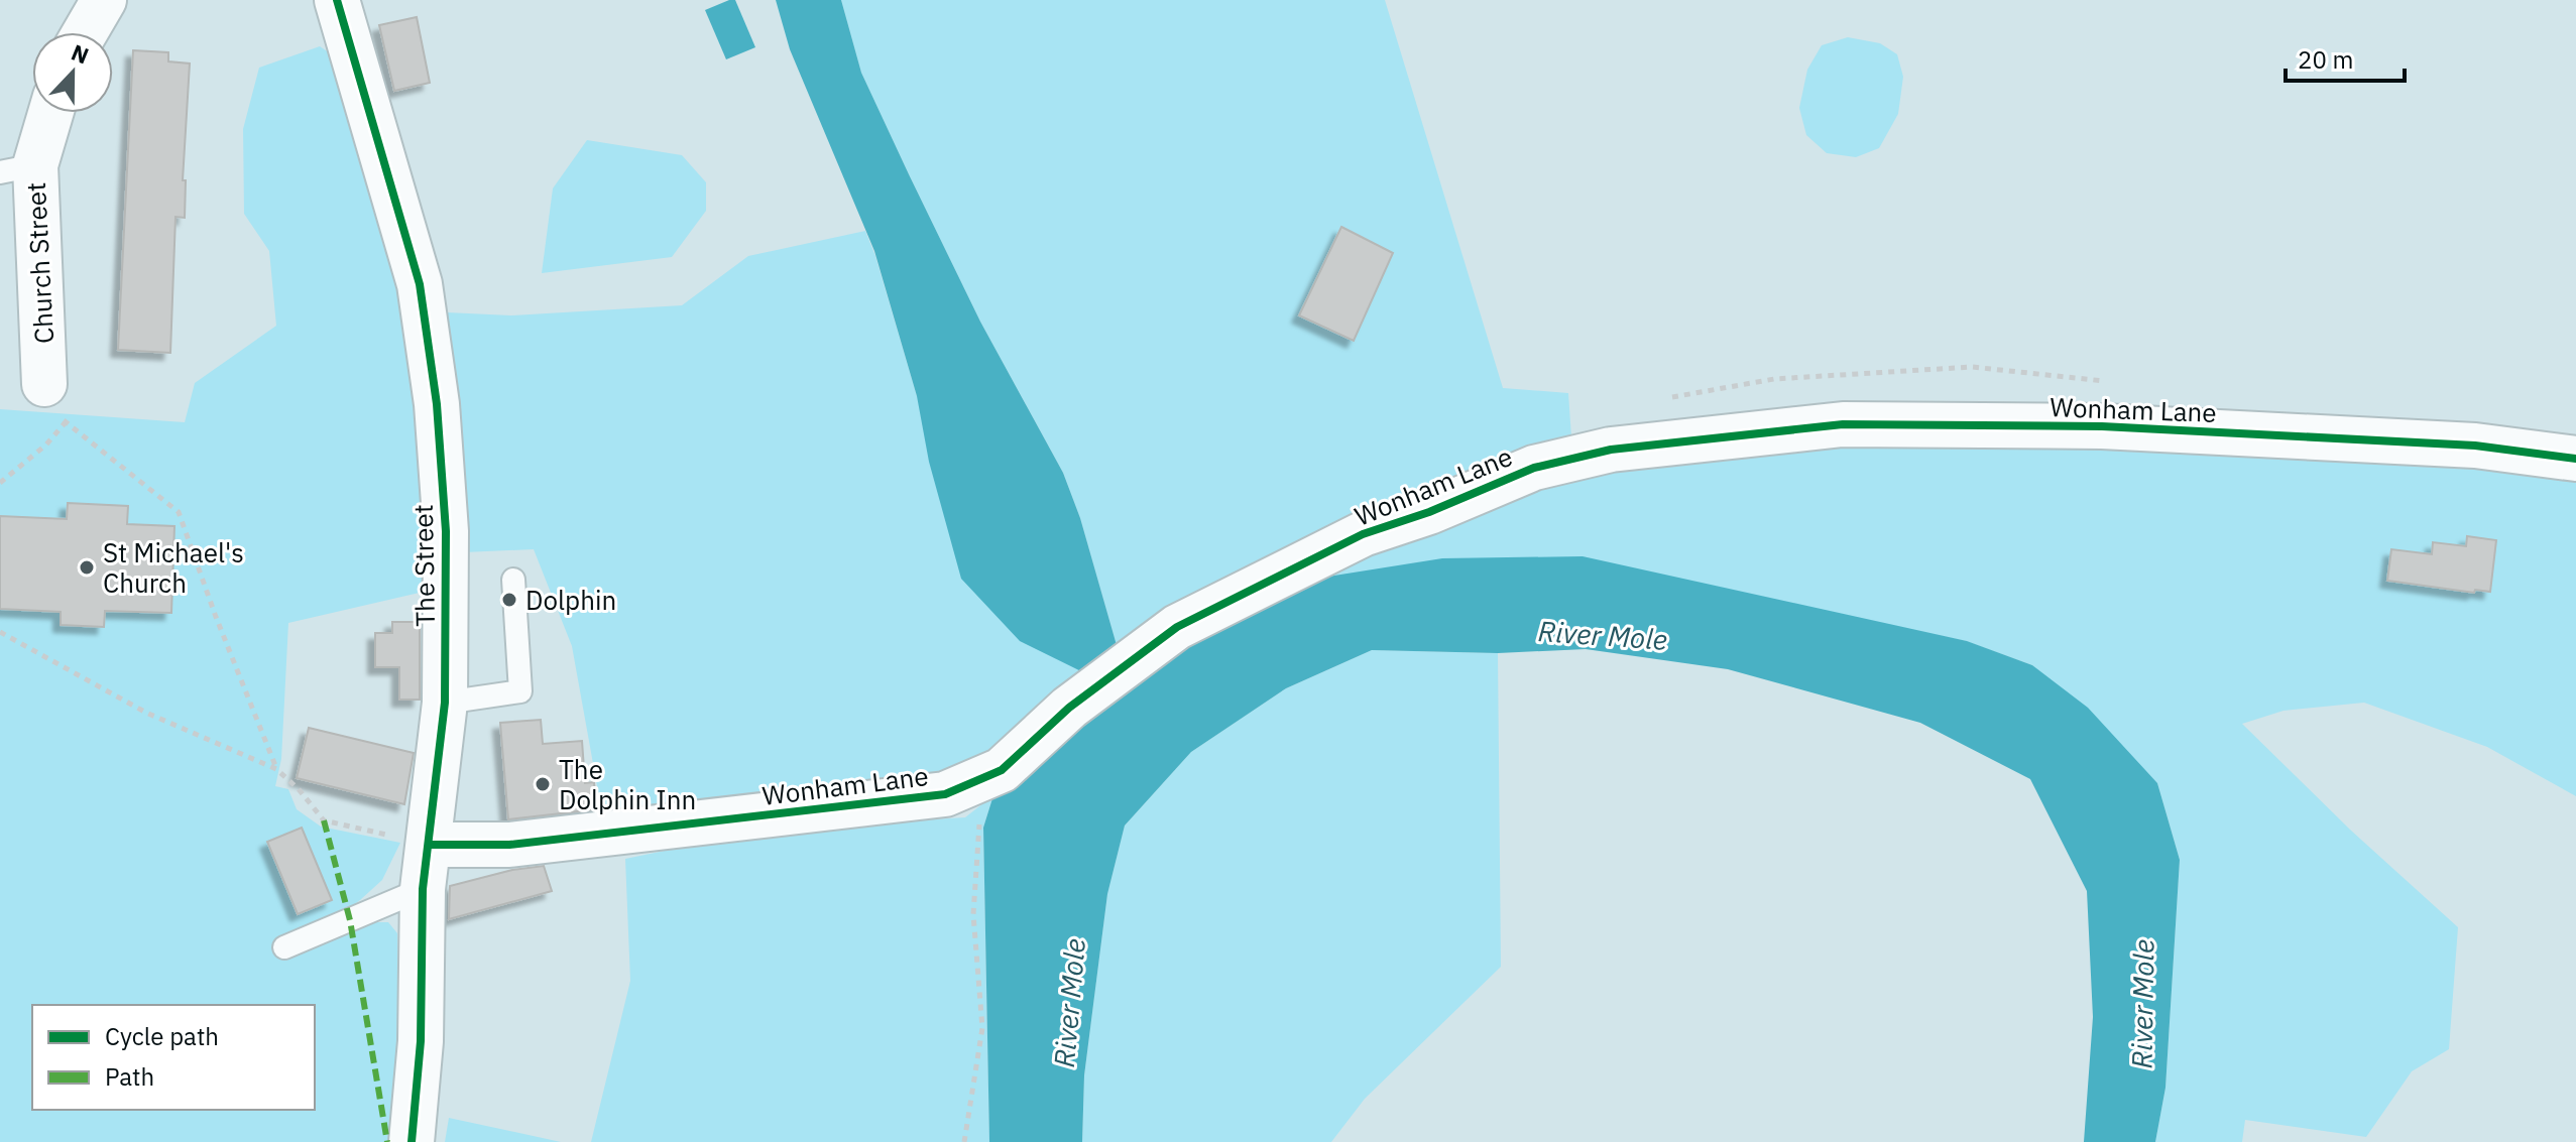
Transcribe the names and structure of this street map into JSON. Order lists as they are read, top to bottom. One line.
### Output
{"streets":{"street":["Church Street","Wonham Lane","The Street"]},"crossings":[["Wonham Lane","The Street"]],"water":["River Mole"],"places":["St Michael's Church","Dolphin","The Dolphin Inn"],"legend":["Cycle path","Path"],"scale_bar":"20 m","north":"top"}
